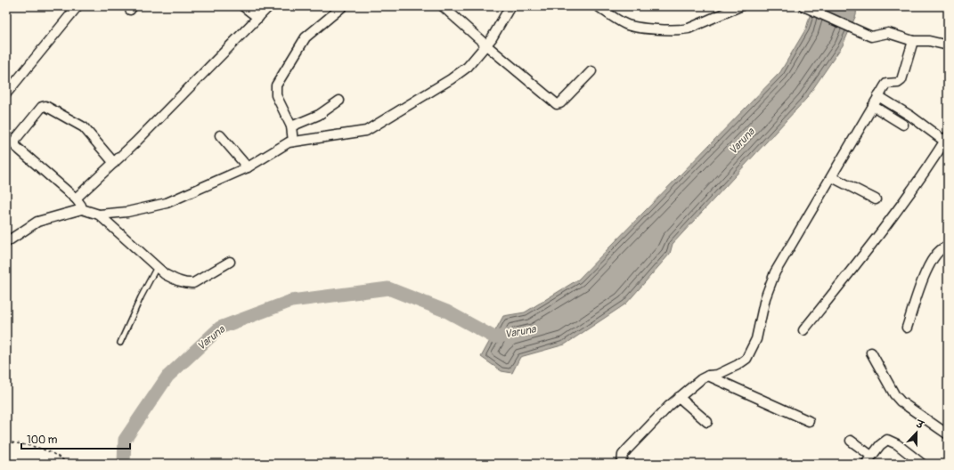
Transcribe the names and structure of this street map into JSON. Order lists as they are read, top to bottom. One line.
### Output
{"water":["Varuna"],"scale_bar":"100 m","north":"top"}
